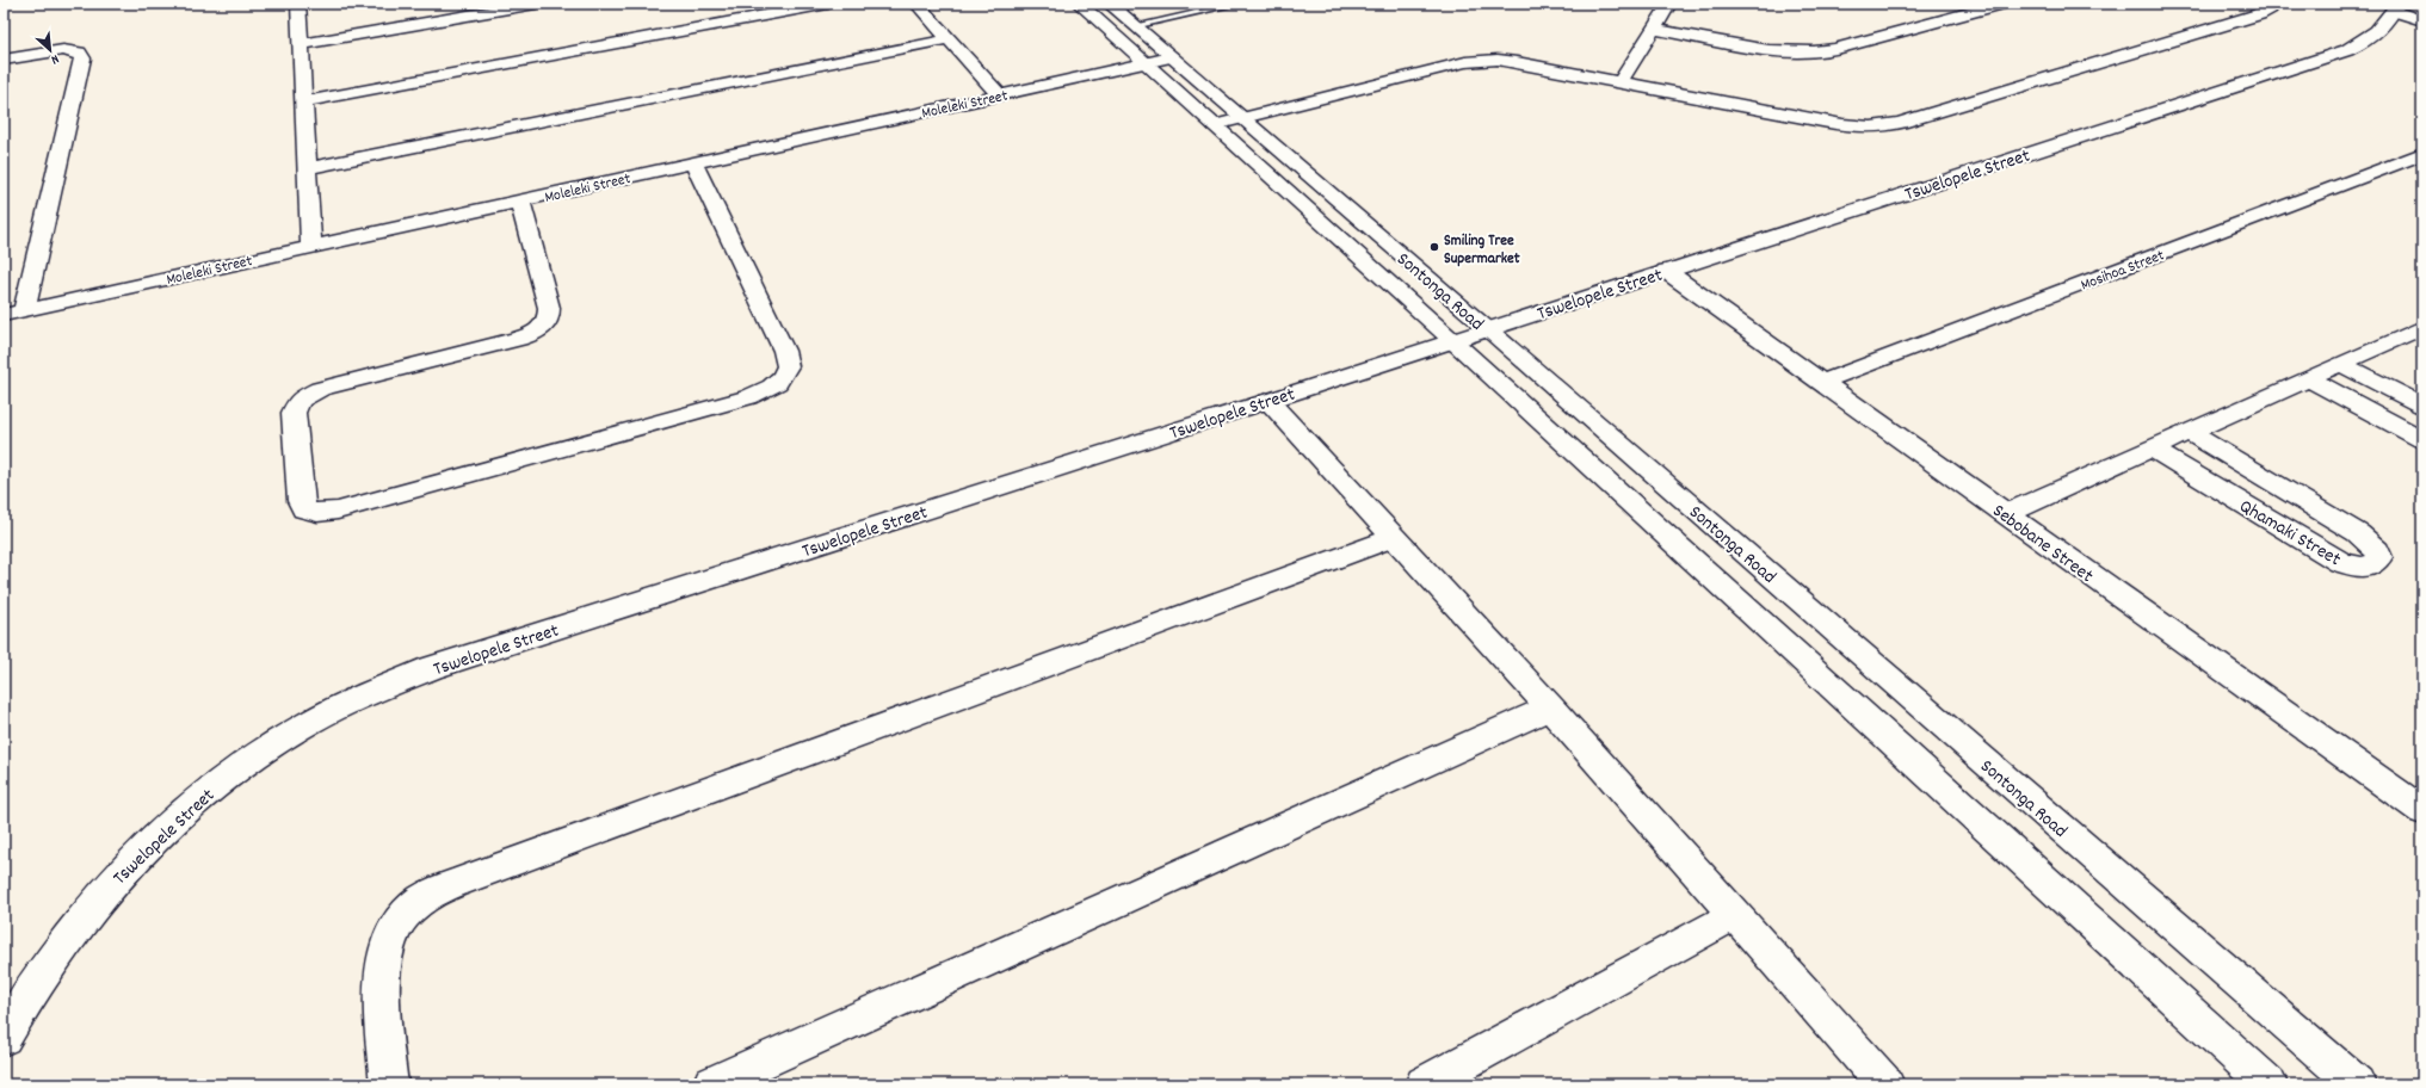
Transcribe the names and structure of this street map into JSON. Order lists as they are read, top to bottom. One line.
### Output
{"streets":{"street":["Moleleki Street","Tswelopele Street","Mosihoa Street","Sontonga Road","Qhamaki Street","Sebobane Street"]},"crossings":[["Moleleki Street","Sontonga Road"],["Tswelopele Street","Sontonga Road"],["Tswelopele Street","Sebobane Street"],["Mosihoa Street","Sebobane Street"]],"places":["Smiling Tree Supermarket"],"north":"bottom right"}
